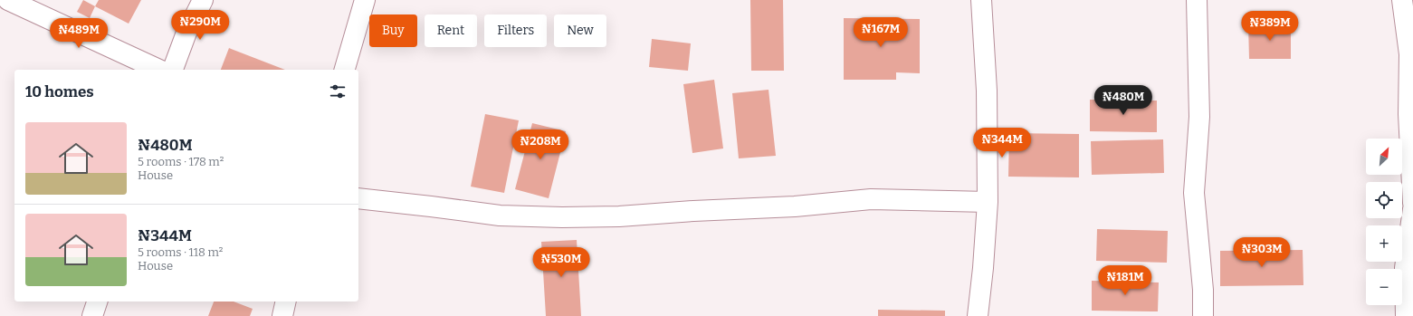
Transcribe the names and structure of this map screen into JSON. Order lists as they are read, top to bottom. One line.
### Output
{"north":"top right","page":{"price":["₦290M","₦389M","₦167M","₦489M","₦480M","₦344M","₦208M","₦303M","₦530M","₦181M"],"chip":["Buy","Rent","Filters","New"],"heading":"10 homes","list":[{"name":"₦480M","note":"5 rooms · 178 m² · House"},{"name":"₦344M","note":"5 rooms · 118 m² · House"}],"map_buttons":["+","−"]}}
